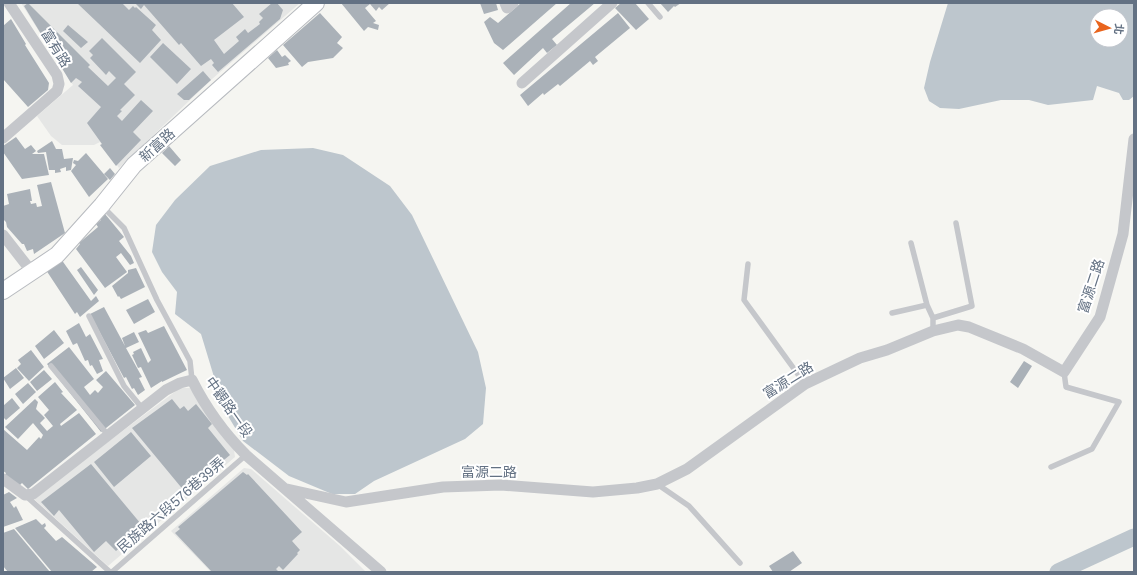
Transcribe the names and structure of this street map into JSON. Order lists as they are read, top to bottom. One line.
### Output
{"streets":{"street":["富有路","新富路","富源二路","中觀路一段"],"lane":["民族路六段576巷39弄"]},"crossings":[["富源二路","中觀路一段"],["中觀路一段","民族路六段576巷39弄"]],"north":"right"}
